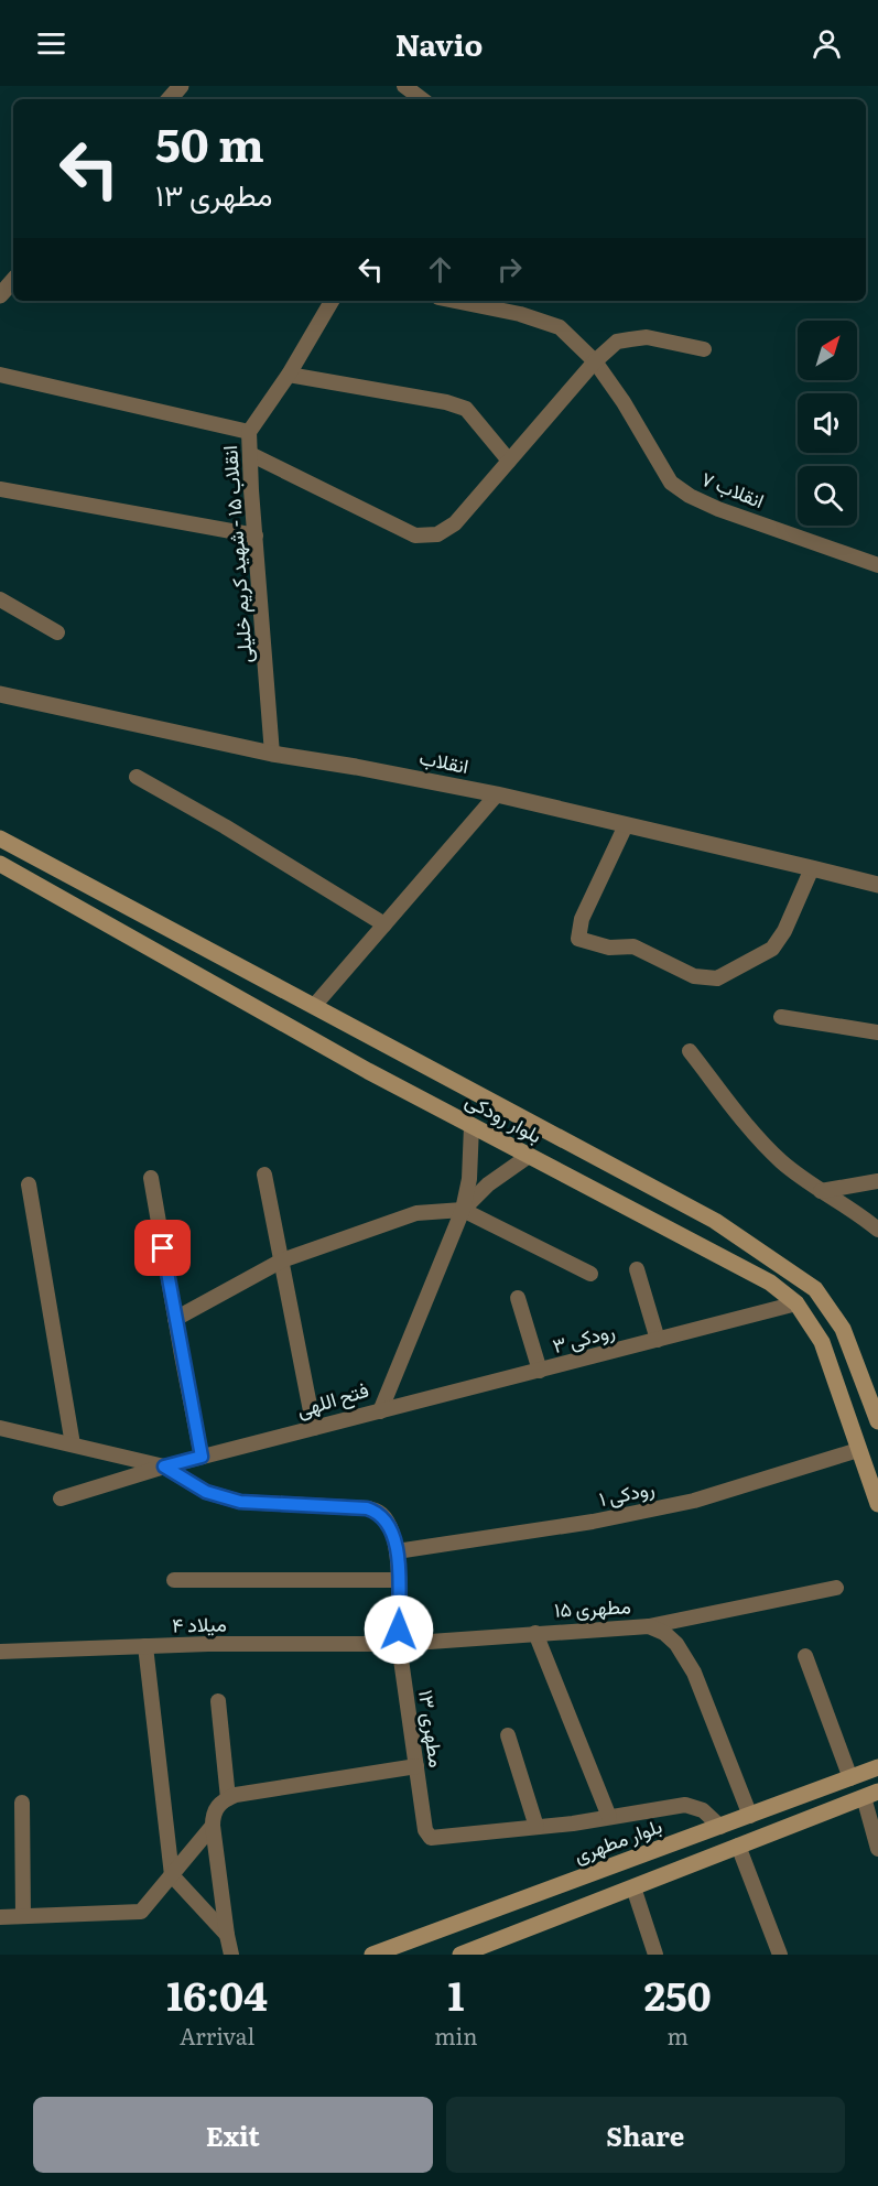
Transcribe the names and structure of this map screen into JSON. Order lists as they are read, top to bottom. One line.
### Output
{"streets":{"main road":["بلوار رودکی","بلوار مطهری"],"street":["انقلاب ۷","انقلاب ۱۵ - شهید کریم خلیلی","انقلاب","رودکی ۳","فتح اللهی","رودکی ۱","مطهری ۱۵","میلاد ۴","مطهری ۱۳"]},"crossings":[["انقلاب ۱۵ - شهید کریم خلیلی","انقلاب"],["بلوار رودکی","رودکی ۳"],["بلوار رودکی","رودکی ۱"],["رودکی ۳","فتح اللهی"],["فتح اللهی","مطهری ۱۳"],["رودکی ۱","مطهری ۱۳"],["مطهری ۱۵","میلاد ۴"],["مطهری ۱۵","مطهری ۱۳"],["مطهری ۱۵","بلوار مطهری"],["میلاد ۴","مطهری ۱۳"],["مطهری ۱۳","بلوار مطهری"]],"north":"top right","page":{"header":"Navio","turn":["50 m","مطهری ۱۳"],"eta":["16:04","Arrival","1","min","250","m"],"buttons":["Exit","Share"]}}
